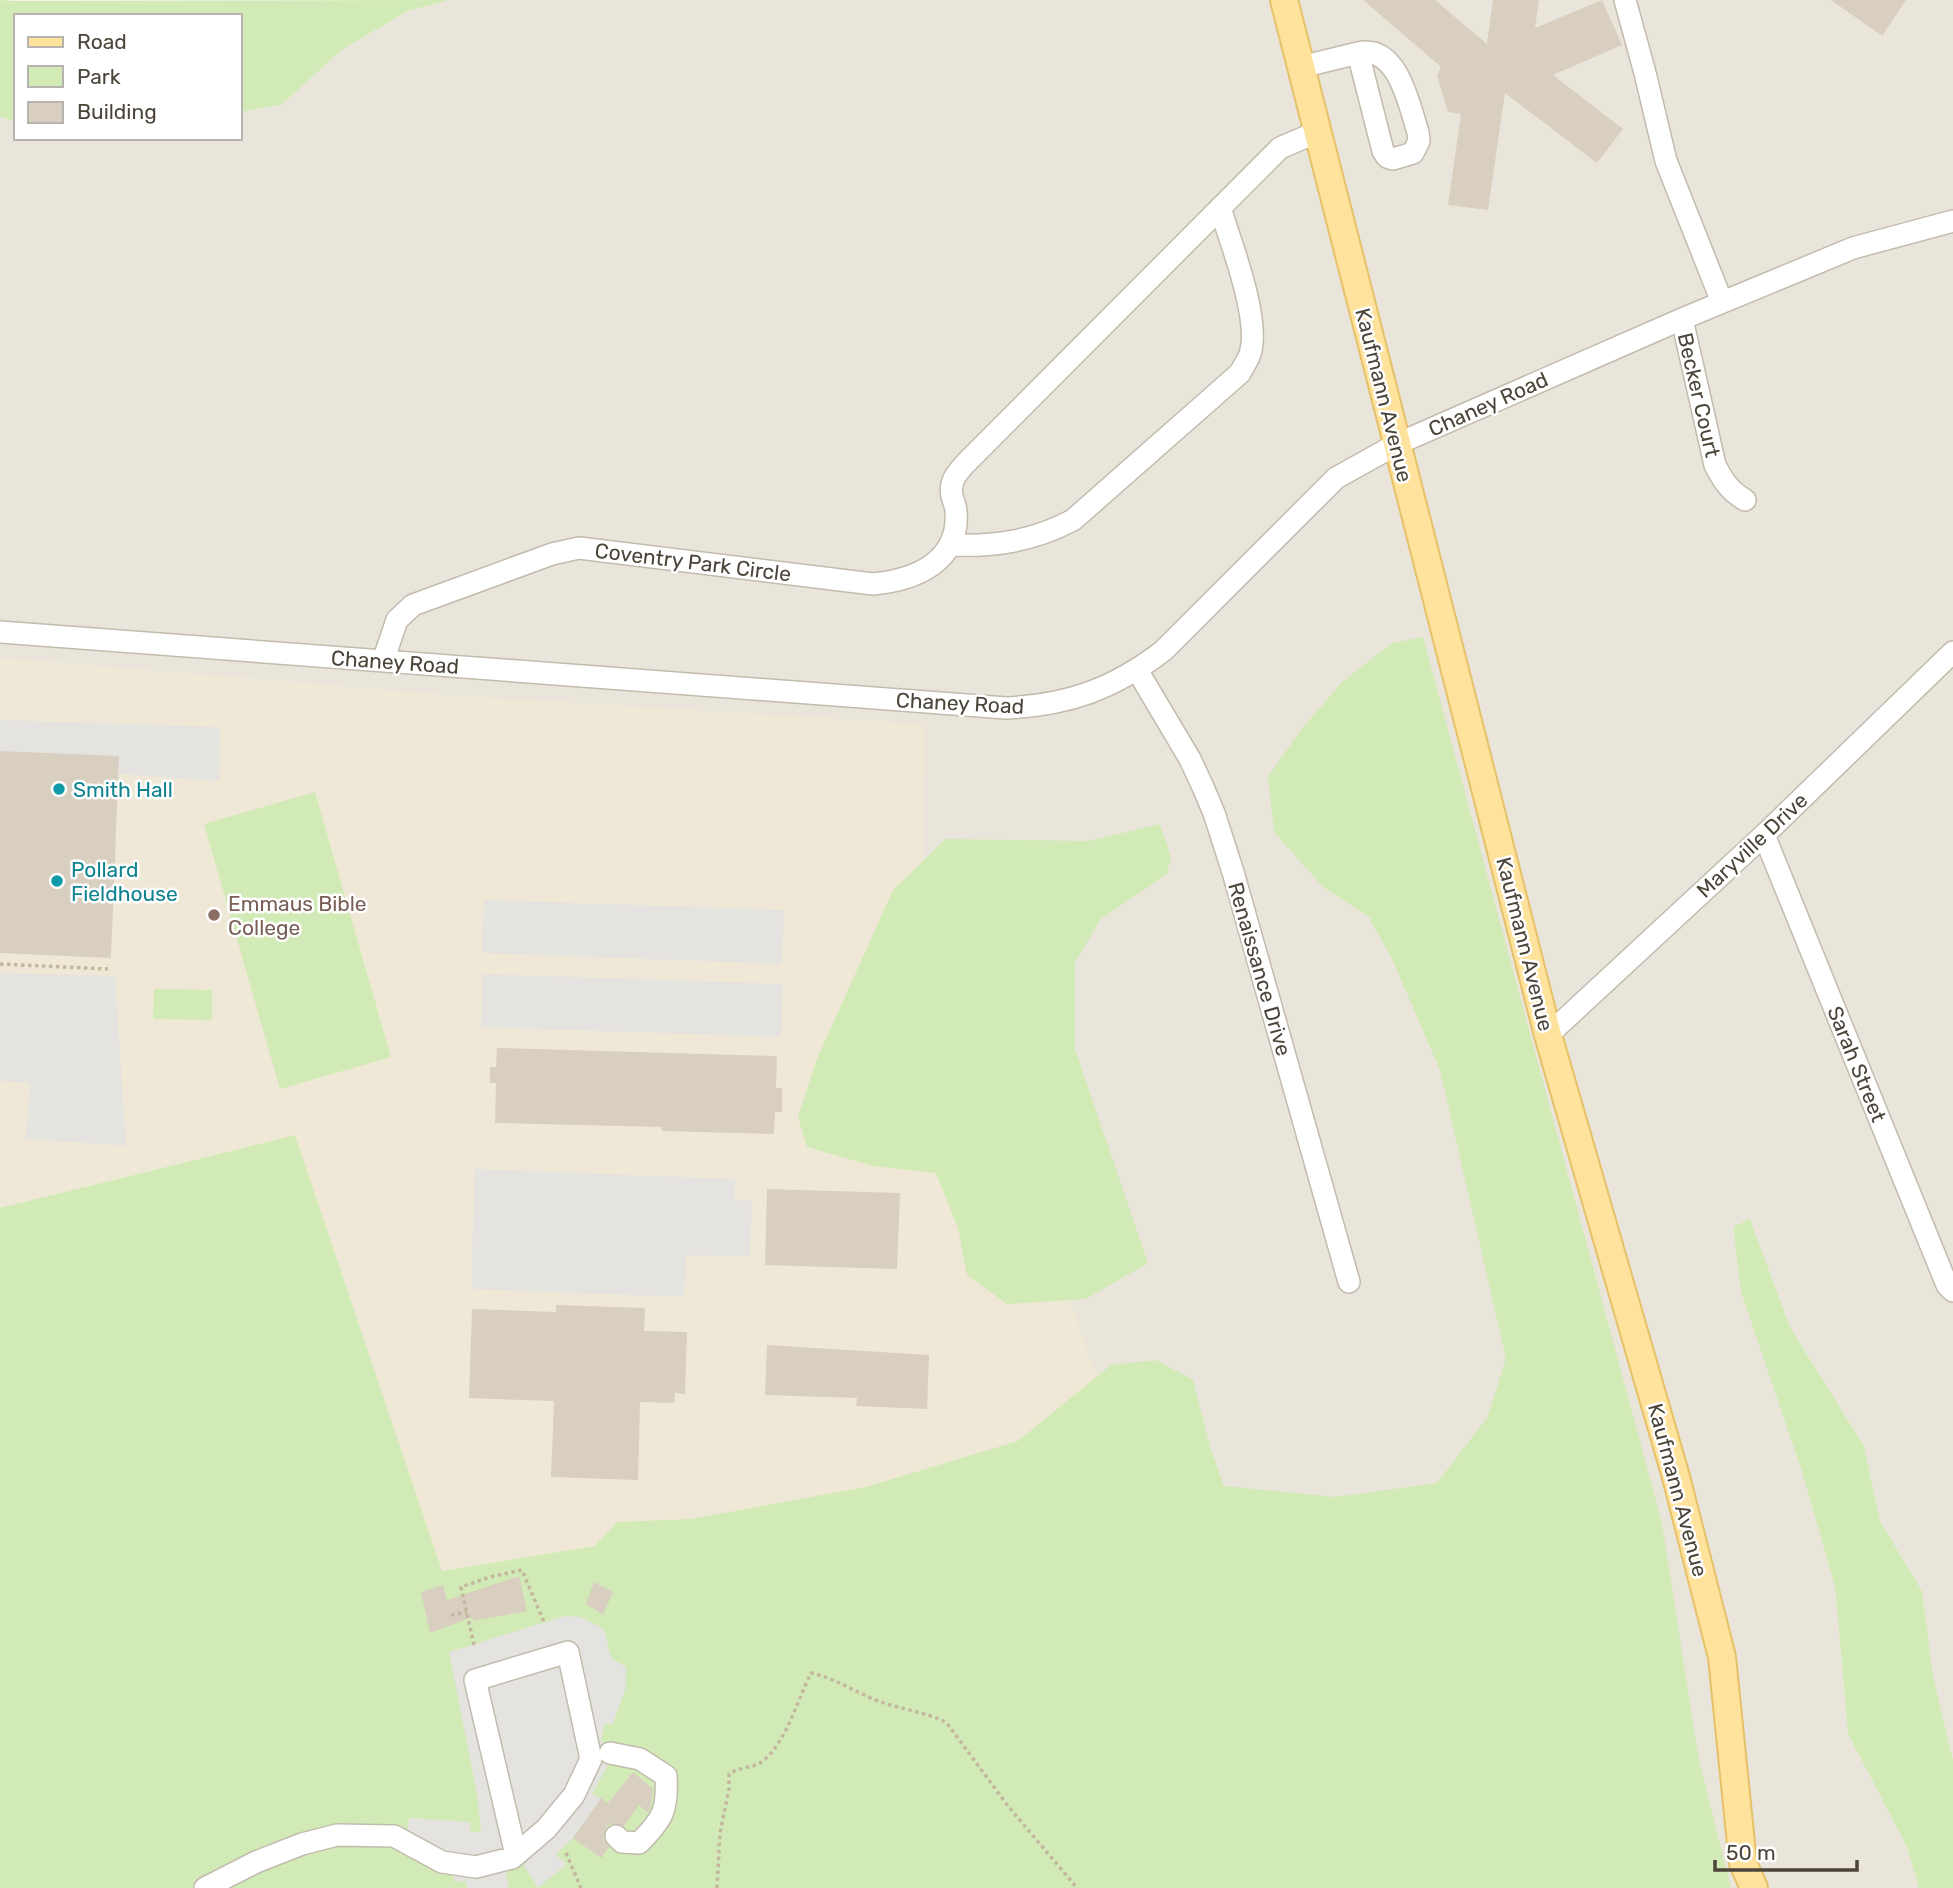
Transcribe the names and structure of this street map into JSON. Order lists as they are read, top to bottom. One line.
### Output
{"streets":{"main road":["Kaufmann Avenue"],"street":["Becker Court","Chaney Road","Coventry Park Circle","Maryville Drive","Renaissance Drive","Sarah Street"]},"crossings":[["Kaufmann Avenue","Chaney Road"],["Kaufmann Avenue","Maryville Drive"],["Becker Court","Chaney Road"],["Chaney Road","Coventry Park Circle"],["Chaney Road","Renaissance Drive"],["Maryville Drive","Sarah Street"]],"places":["Smith Hall","Pollard Fieldhouse","Emmaus Bible College"],"legend":["Road","Park","Building"],"scale_bar":"50 m"}
